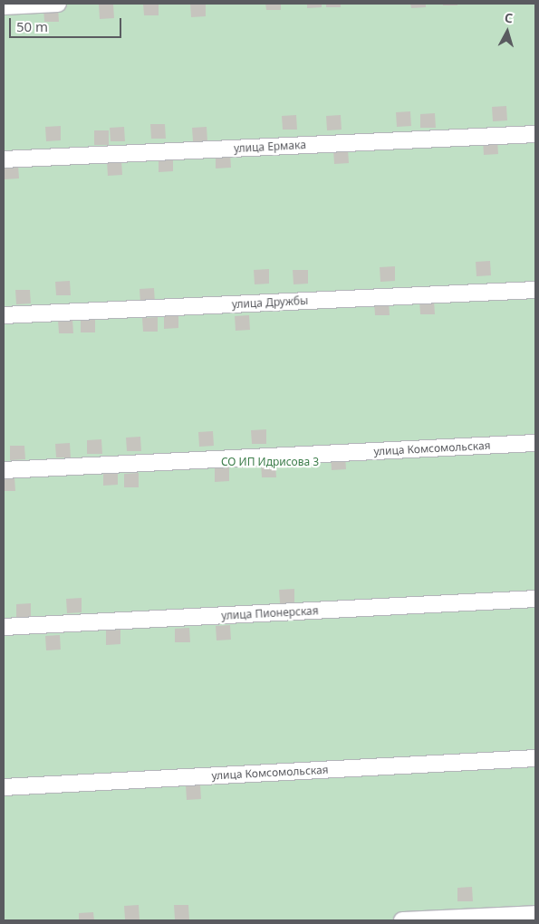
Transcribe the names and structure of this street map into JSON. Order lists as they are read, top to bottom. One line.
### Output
{"streets":{"street":["улица Ермака","улица Дружбы","улица Комсомольская","улица Пионерская"]},"parks":["СО ИП Идрисова 3"],"scale_bar":"50 m","north":"top"}
